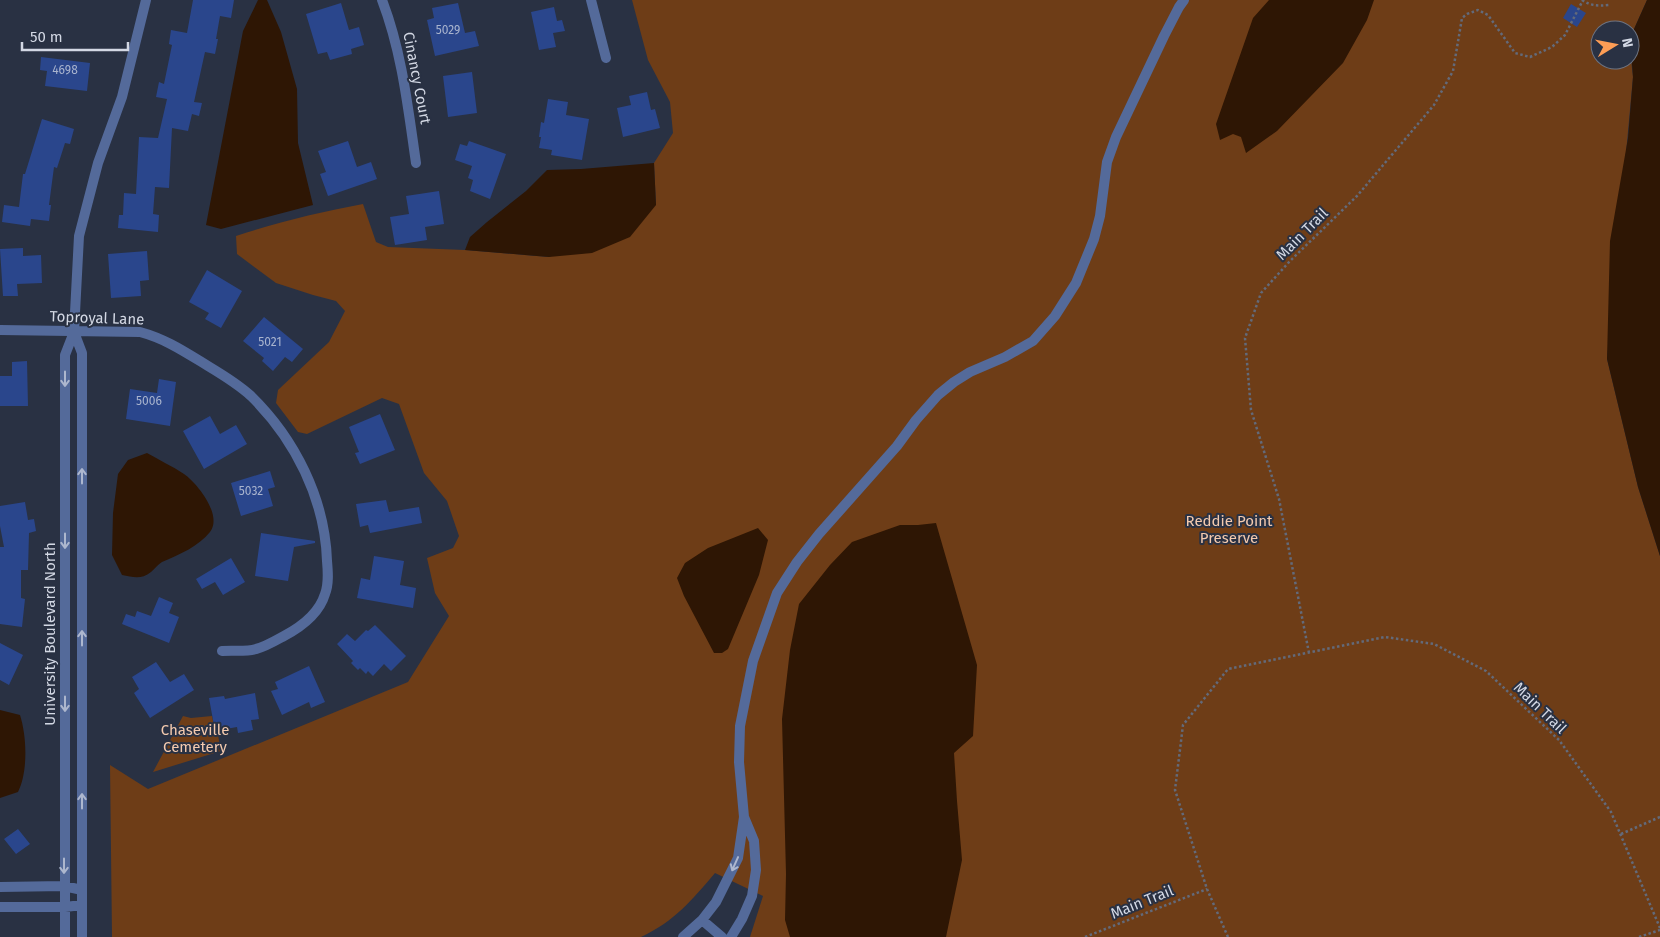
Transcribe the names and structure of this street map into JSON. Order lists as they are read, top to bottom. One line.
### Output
{"streets":{"street":["Cinancy Court","Toproyal Lane","University Boulevard North"],"path":["Main Trail"]},"crossings":[["Toproyal Lane","University Boulevard North"]],"parks":["Reddie Point Preserve","Chaseville Cemetery"],"house_numbers":["5029","4698","5021","5006","5032"],"scale_bar":"50 m","north":"right"}
